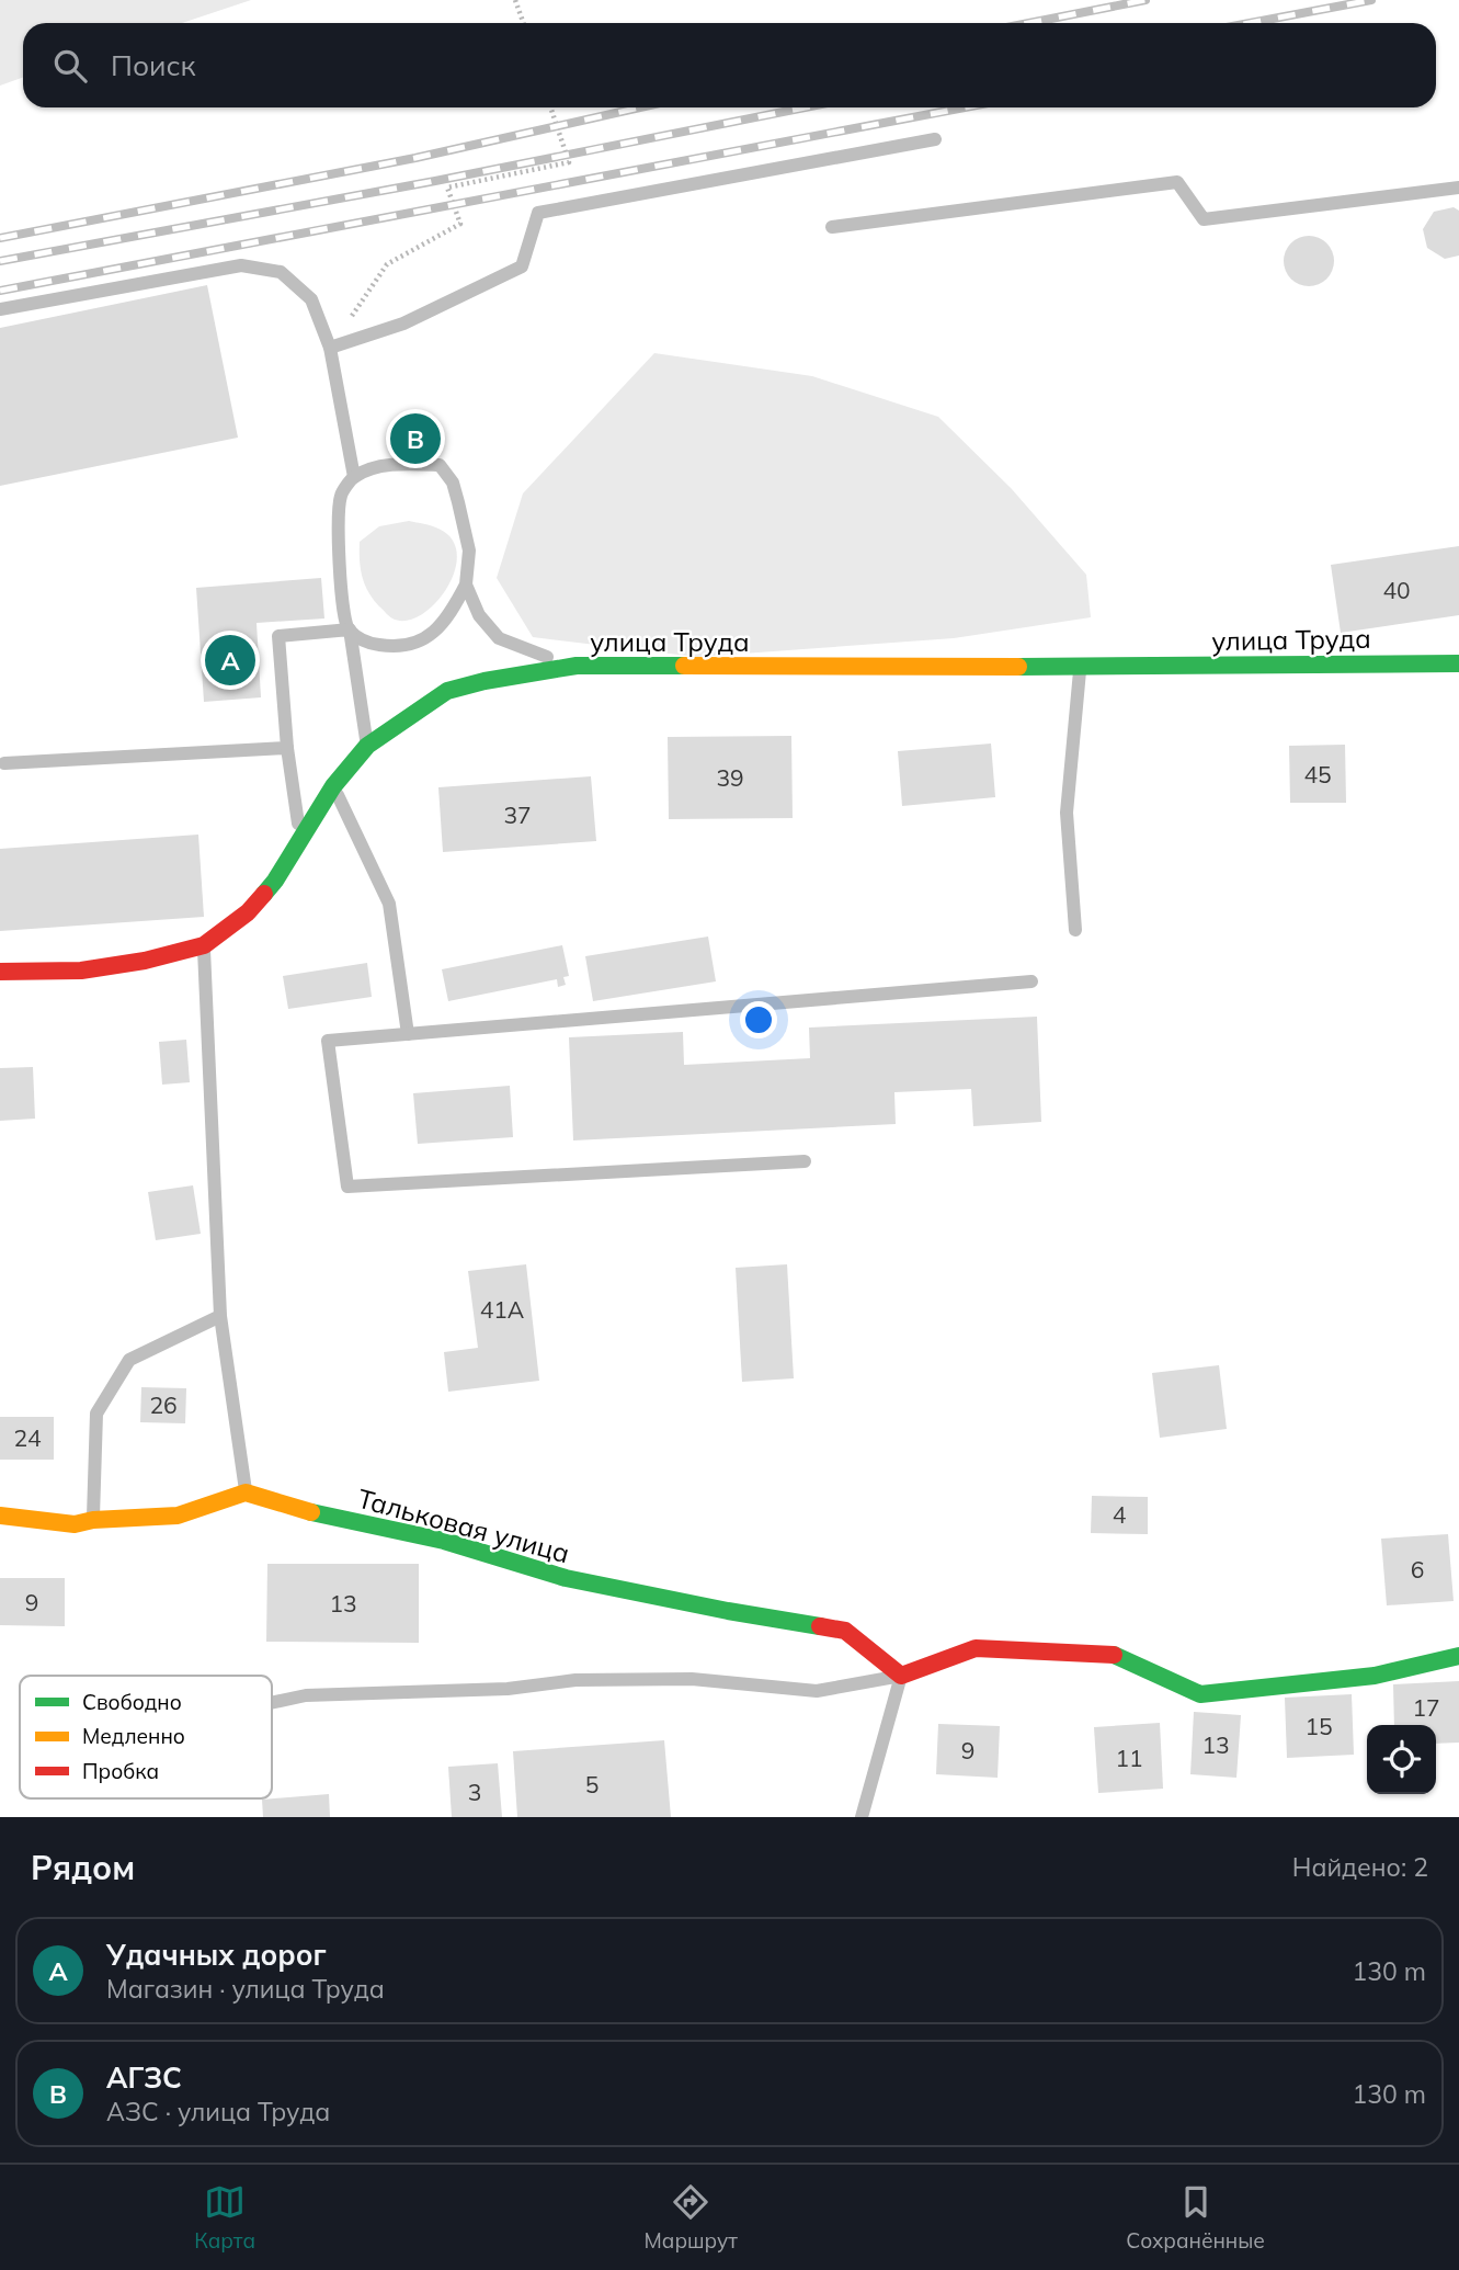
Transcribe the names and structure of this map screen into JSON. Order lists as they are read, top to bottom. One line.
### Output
{"streets":{"main road":["улица Труда","Тальковая улица"]},"house_numbers":["40","45","39","37","41А","26","24","4","6","9","13","17","15","13","9","11","5","3"],"legend":["Свободно","Медленно","Пробка"],"page":{"search":"Поиск","pins":["B","A"],"heading":["Рядом","Найдено: 2"],"list":[{"mark":"A","name":"Удачных дорог","note":"Магазин · улица Труда","value":"130 m"},{"mark":"B","name":"АГЗС","note":"АЗС · улица Труда","value":"130 m"}],"nav":["Карта","Маршрут","Сохранённые"]}}
